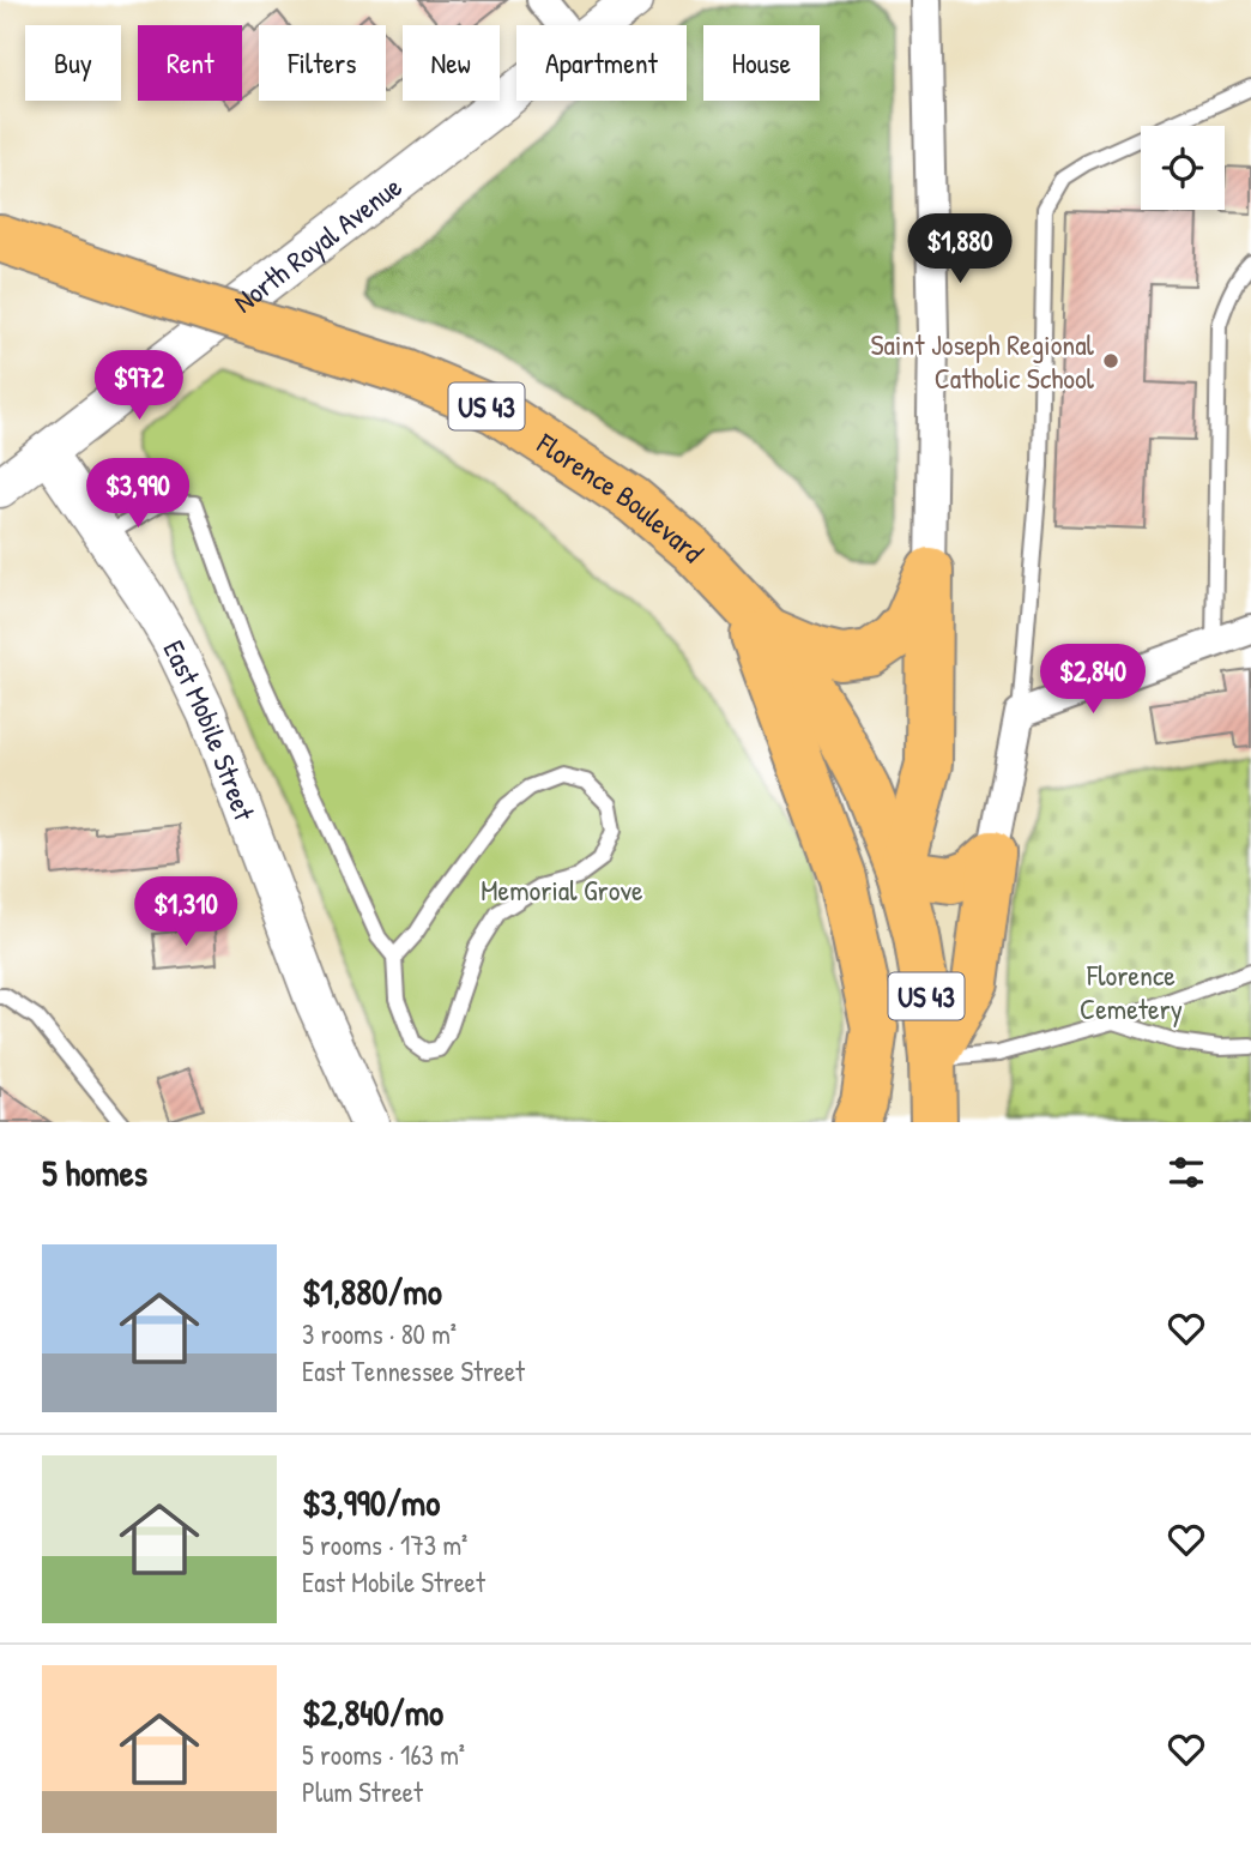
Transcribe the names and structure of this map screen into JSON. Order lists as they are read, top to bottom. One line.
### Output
{"streets":{"highway":["US 43","Florence Boulevard"],"street":["North Royal Avenue","East Mobile Street"]},"crossings":[["North Royal Avenue","East Mobile Street"],["US 43","Florence Boulevard"]],"parks":["Memorial Grove","Florence Cemetery"],"places":["Saint Joseph Regional Catholic School"],"page":{"chip":["Buy","Rent","Filters","New","Apartment","House"],"price":["$1,880","$972","$3,990","$2,840","$1,310"],"heading":"5 homes","list":[{"name":"$1,880/mo","note":"3 rooms · 80 m² · East Tennessee Street"},{"name":"$3,990/mo","note":"5 rooms · 173 m² · East Mobile Street"},{"name":"$2,840/mo","note":"5 rooms · 163 m² · Plum Street"}]}}
